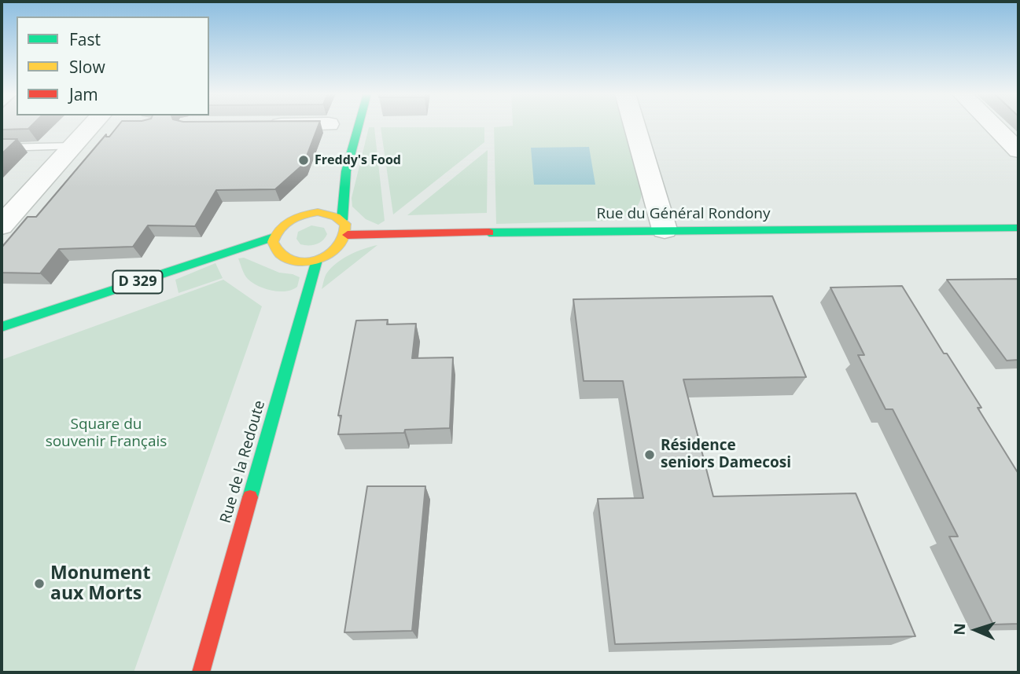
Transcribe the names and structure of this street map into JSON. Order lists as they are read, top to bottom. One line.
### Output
{"streets":{"street":["Rue du Général Rondony","D 329","Rue de la Redoute"]},"crossings":[["Rue du Général Rondony","D 329"],["Rue du Général Rondony","Rue de la Redoute"],["D 329","Rue de la Redoute"]],"parks":["Square du souvenir Français"],"places":["Freddy's Food","Résidence seniors Damecosi","Monument aux Morts"],"legend":["Fast","Slow","Jam"],"north":"left"}
